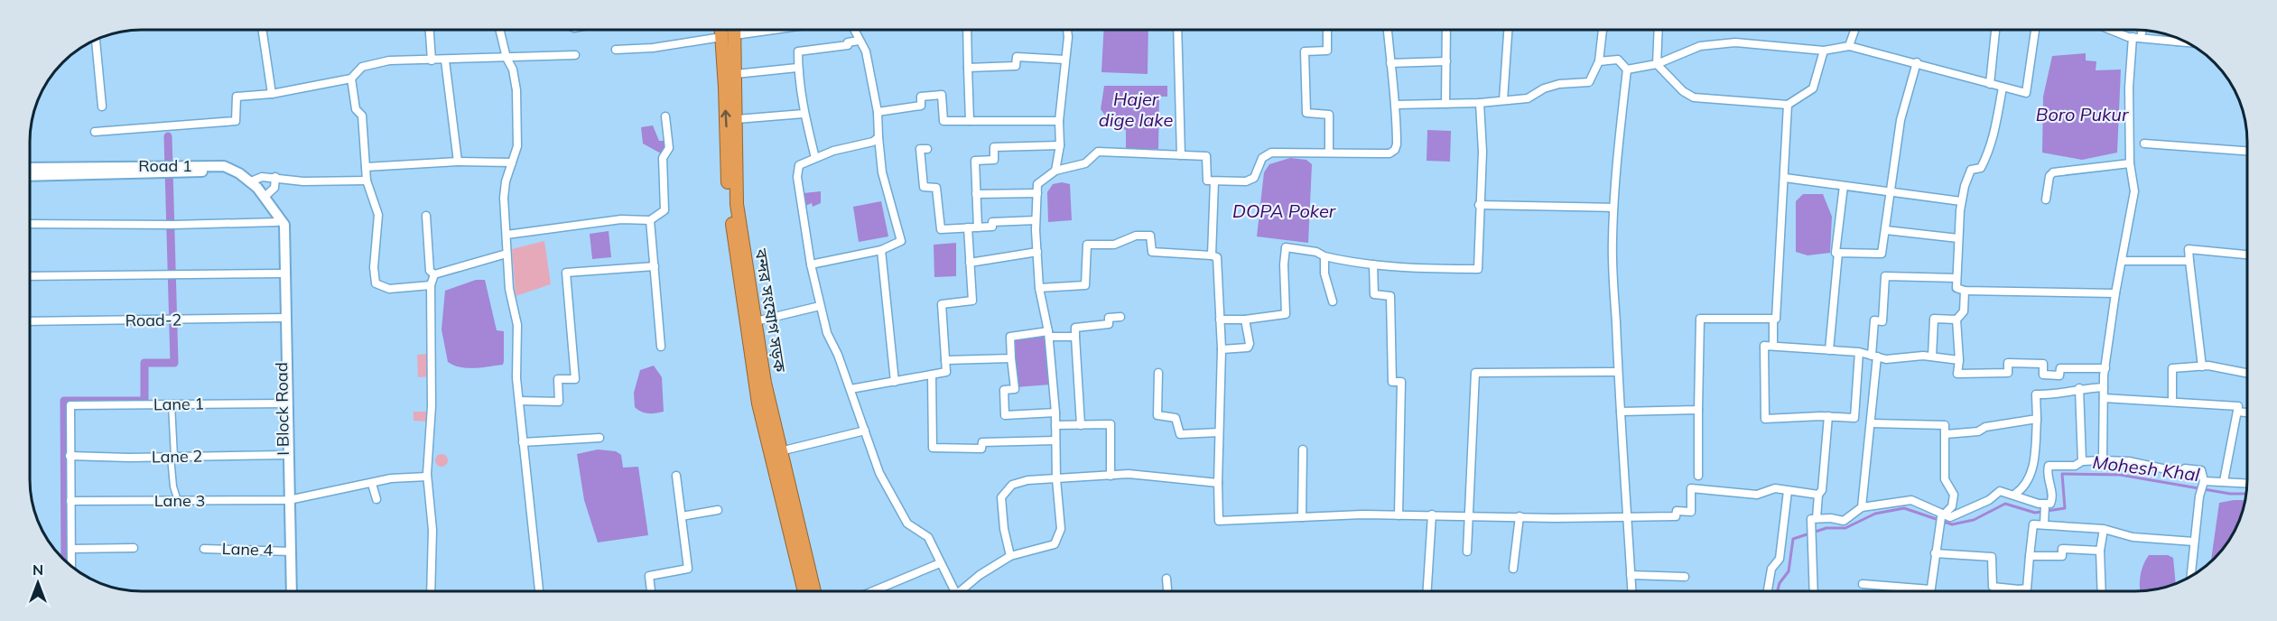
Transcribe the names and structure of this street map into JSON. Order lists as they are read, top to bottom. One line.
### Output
{"streets":{"highway":["বন্দর সংযোগ সড়ক"],"street":["Road 1","Road-2","Lane 1","I Block Road","Lane 2","Lane 3","Lane 4"]},"crossings":[["Road 1","I Block Road"],["Road-2","I Block Road"],["Lane 1","I Block Road"],["Lane 1","Lane 2"],["I Block Road","Lane 2"],["I Block Road","Lane 3"],["I Block Road","Lane 4"]],"water":["Hajer dige lake","Boro Pukur","DOPA Poker","Mohesh Khal"],"north":"top"}
